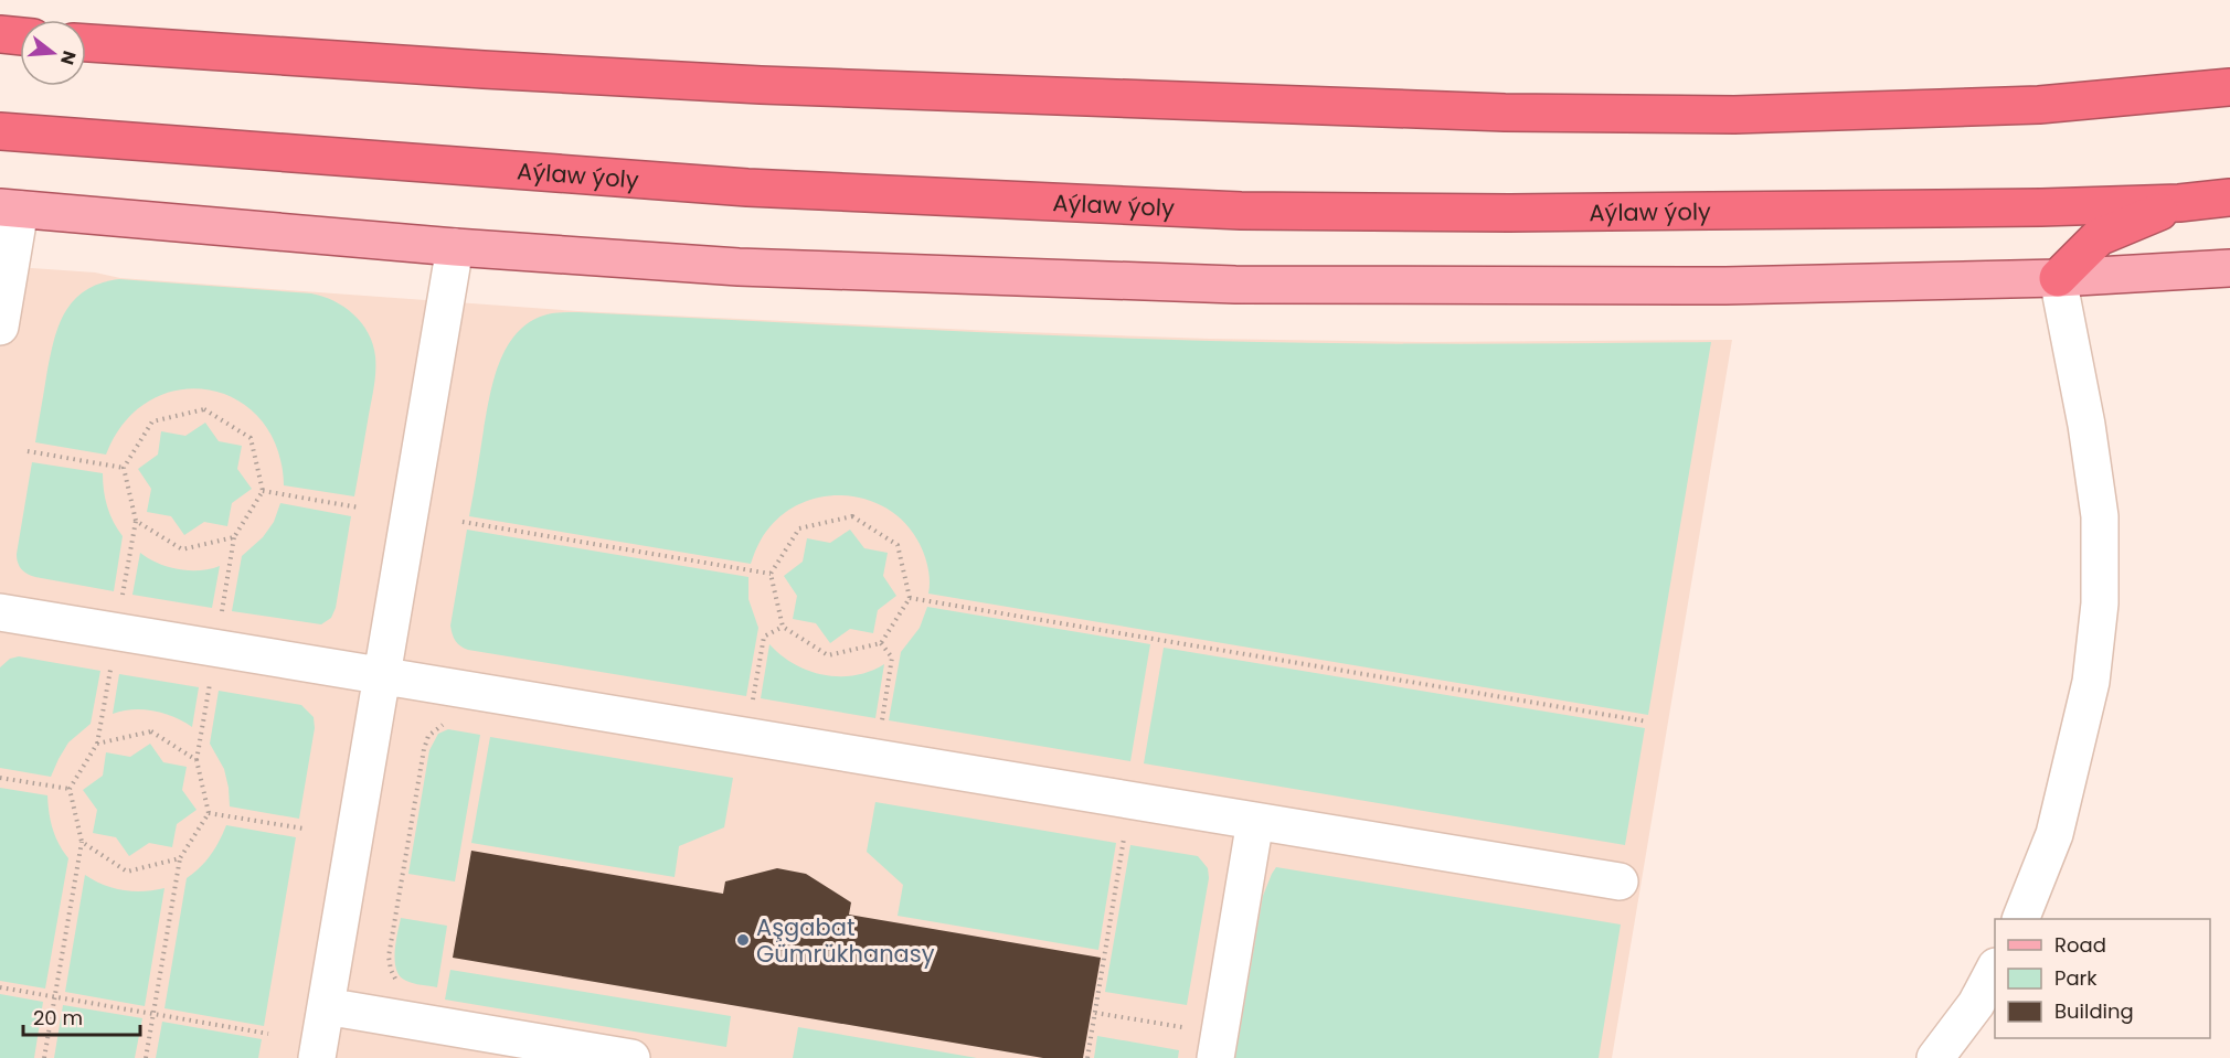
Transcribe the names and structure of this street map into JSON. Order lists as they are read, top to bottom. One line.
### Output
{"streets":{"highway":["Aýlaw ýoly"]},"places":["Aşgabat Gümrükhanasy"],"legend":["Road","Park","Building"],"scale_bar":"20 m","north":"right"}
